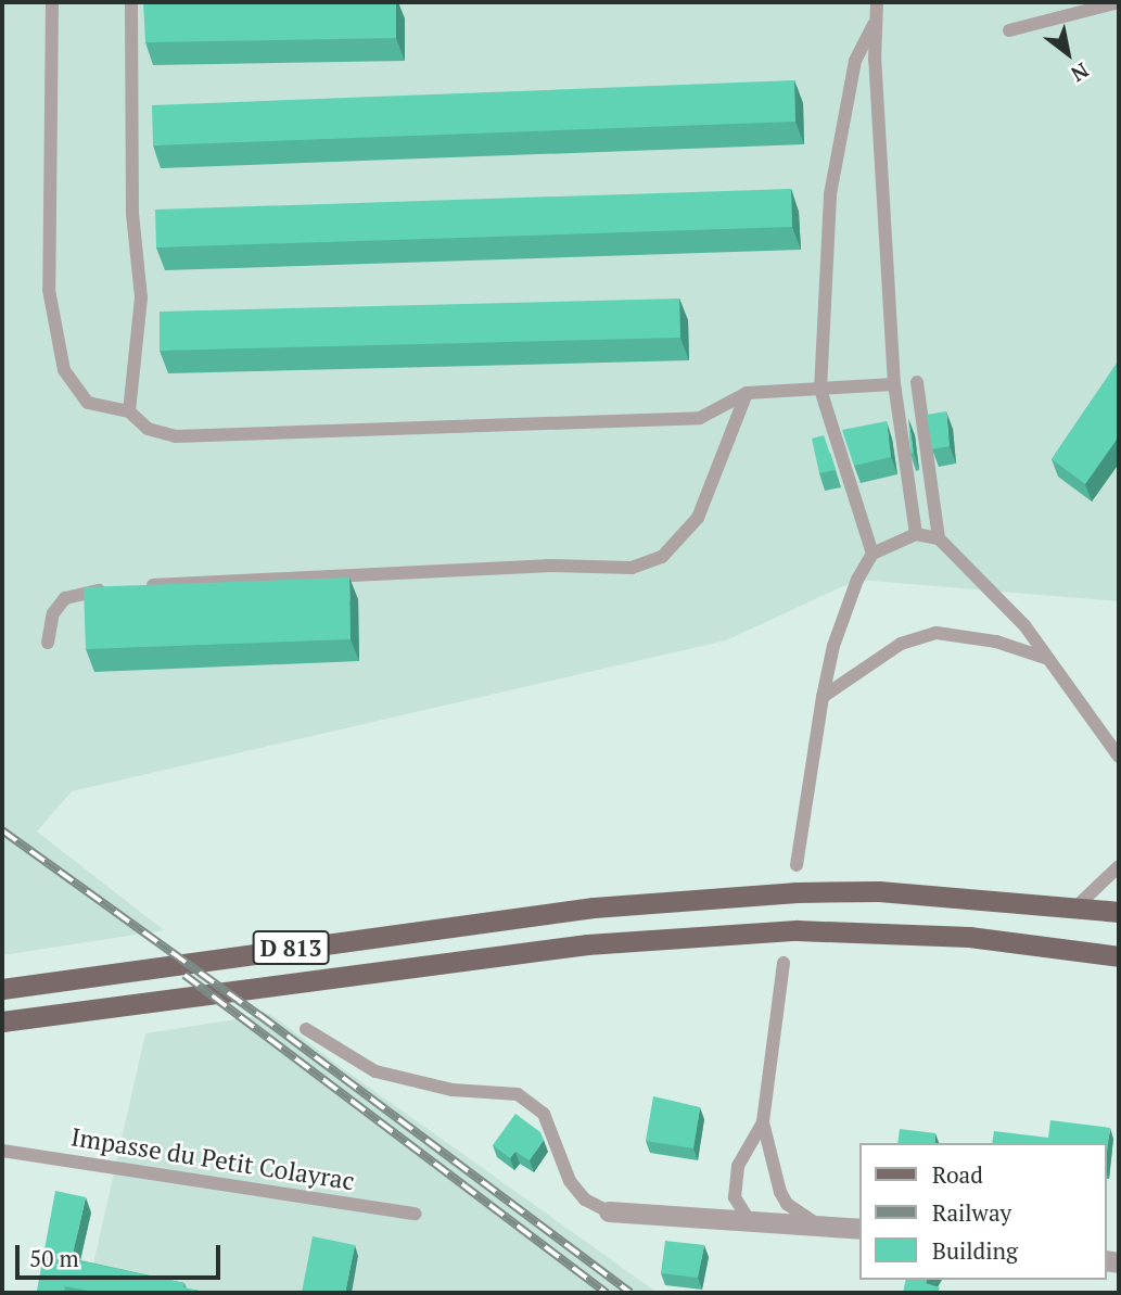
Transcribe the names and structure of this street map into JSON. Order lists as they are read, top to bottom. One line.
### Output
{"streets":{"main road":["D 813"],"lane":["Impasse du Petit Colayrac"]},"legend":["Road","Railway","Building"],"scale_bar":"50 m","north":"bottom right"}
